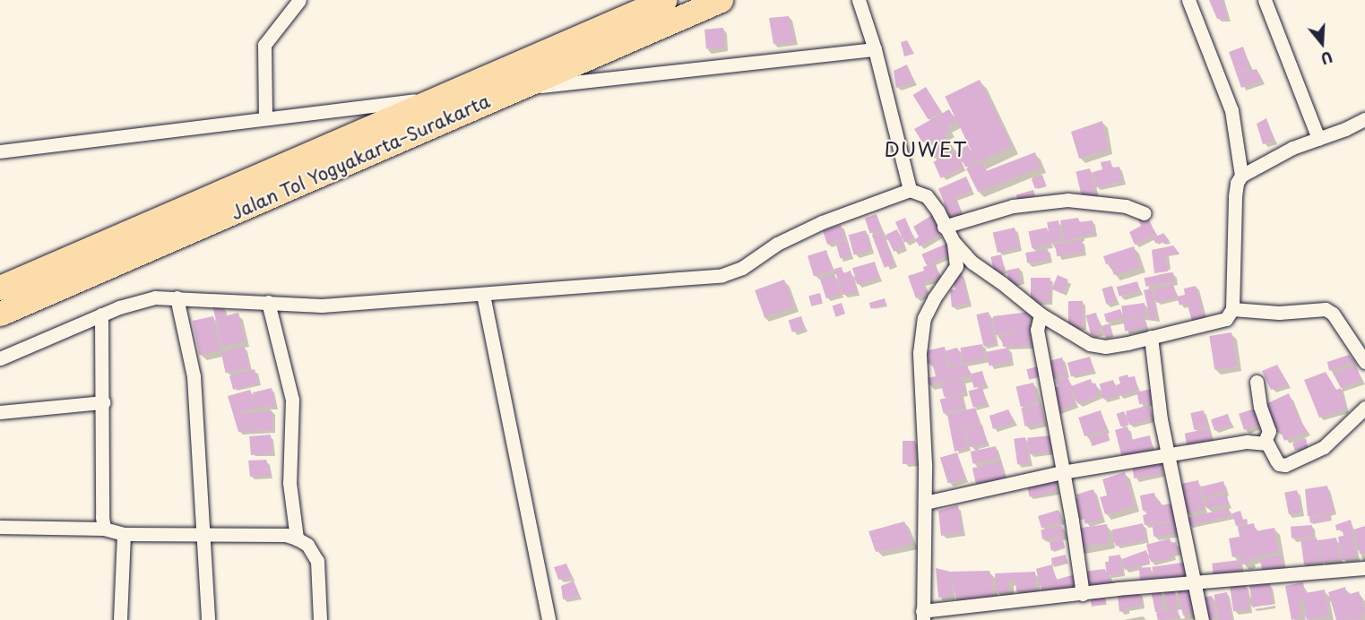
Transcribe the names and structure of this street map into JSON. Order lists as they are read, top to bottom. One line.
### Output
{"streets":{"highway":["Jalan Tol Yogyakarta–Surakarta"]},"districts":["DUWET"],"north":"bottom"}
